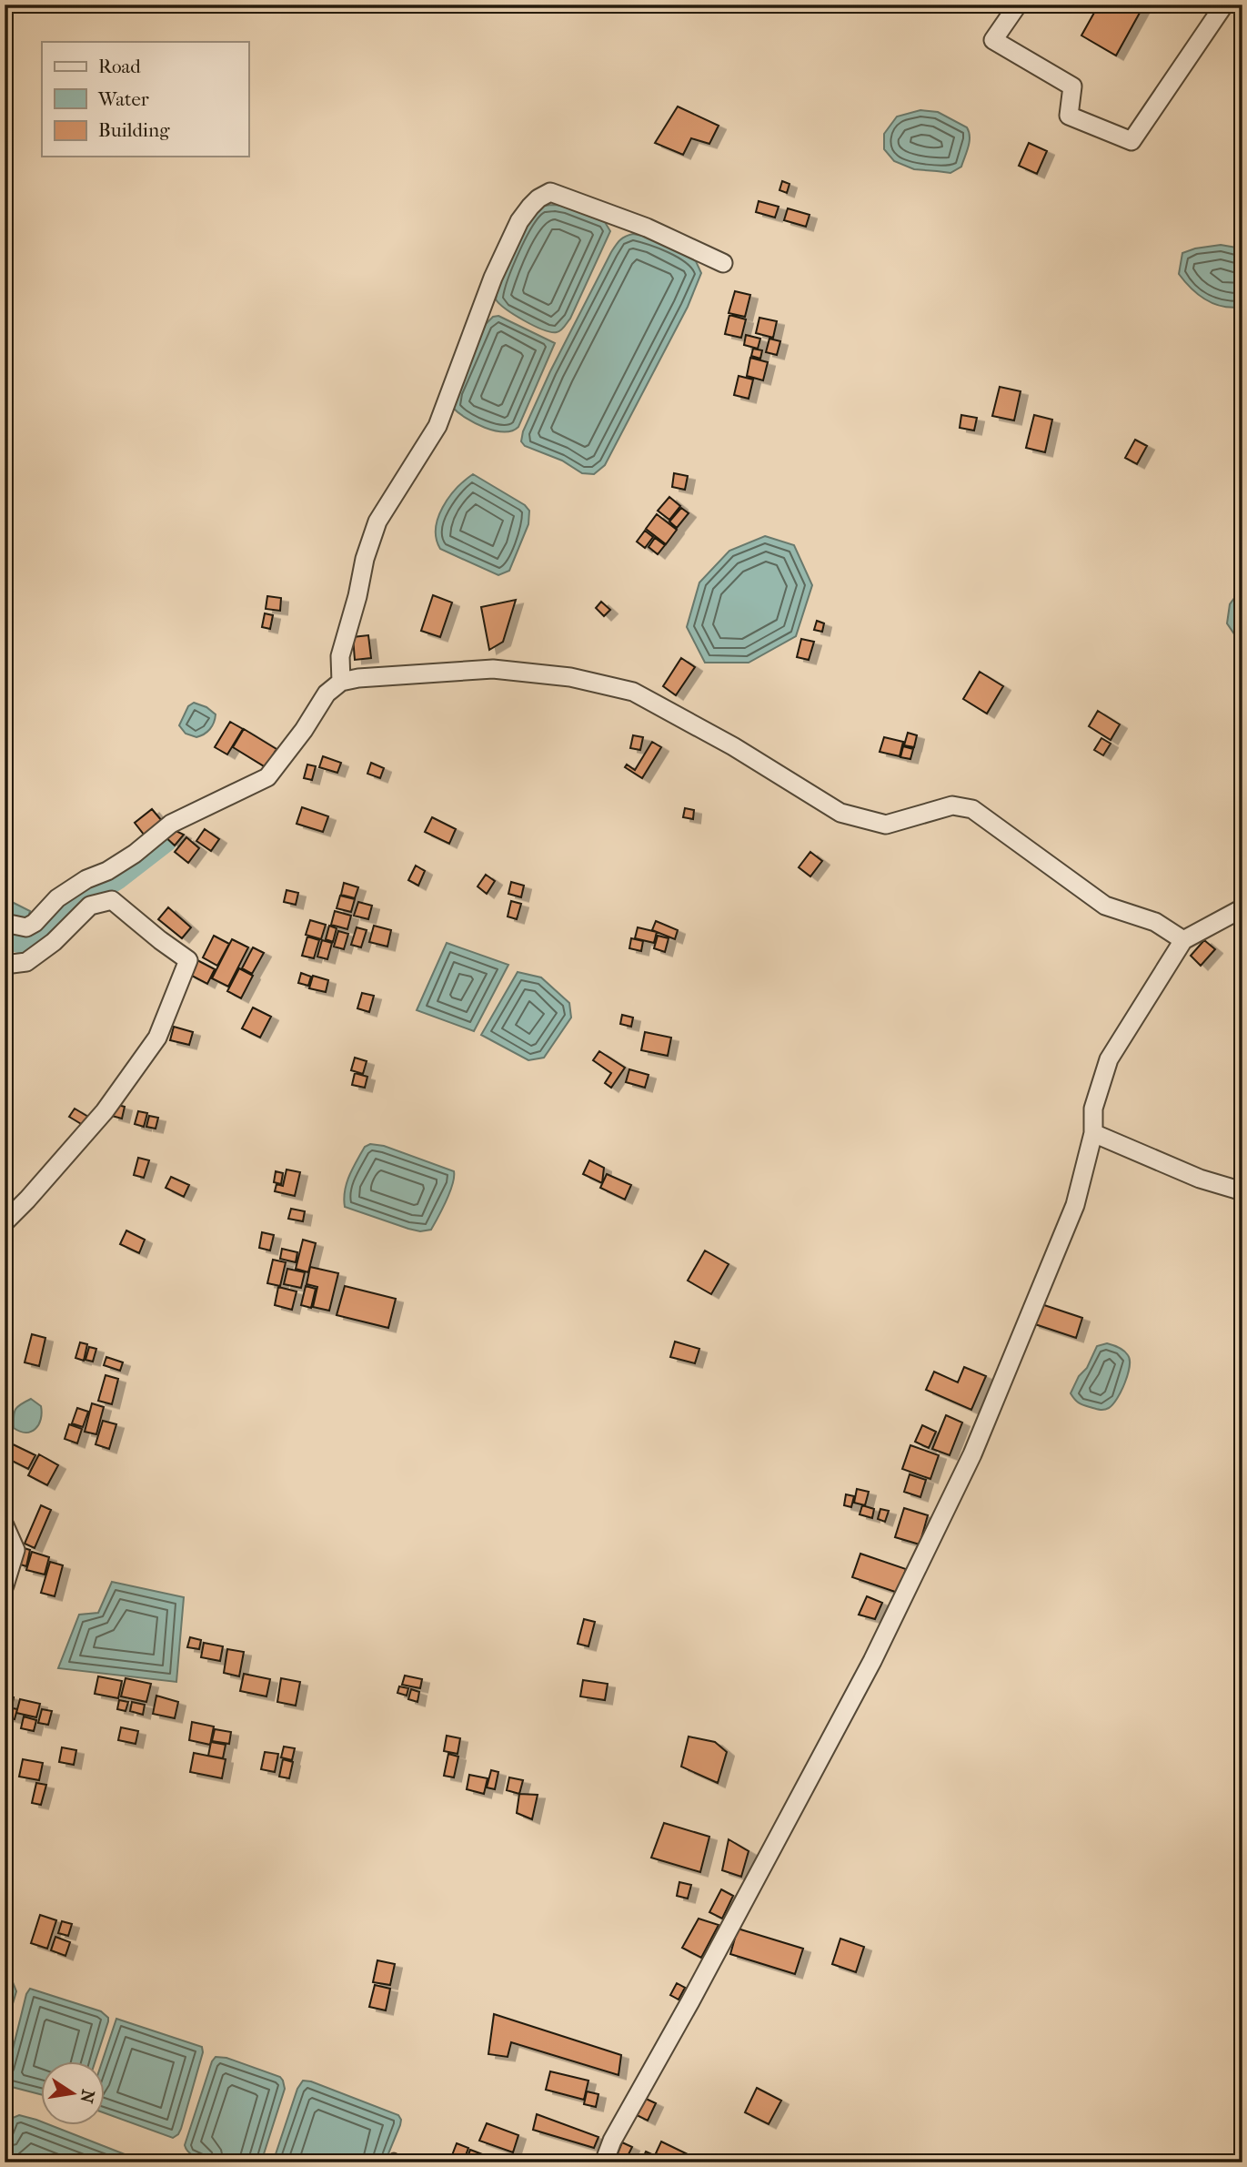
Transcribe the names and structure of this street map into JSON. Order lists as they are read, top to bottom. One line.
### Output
{"legend":["Road","Water","Building"],"north":"right"}
